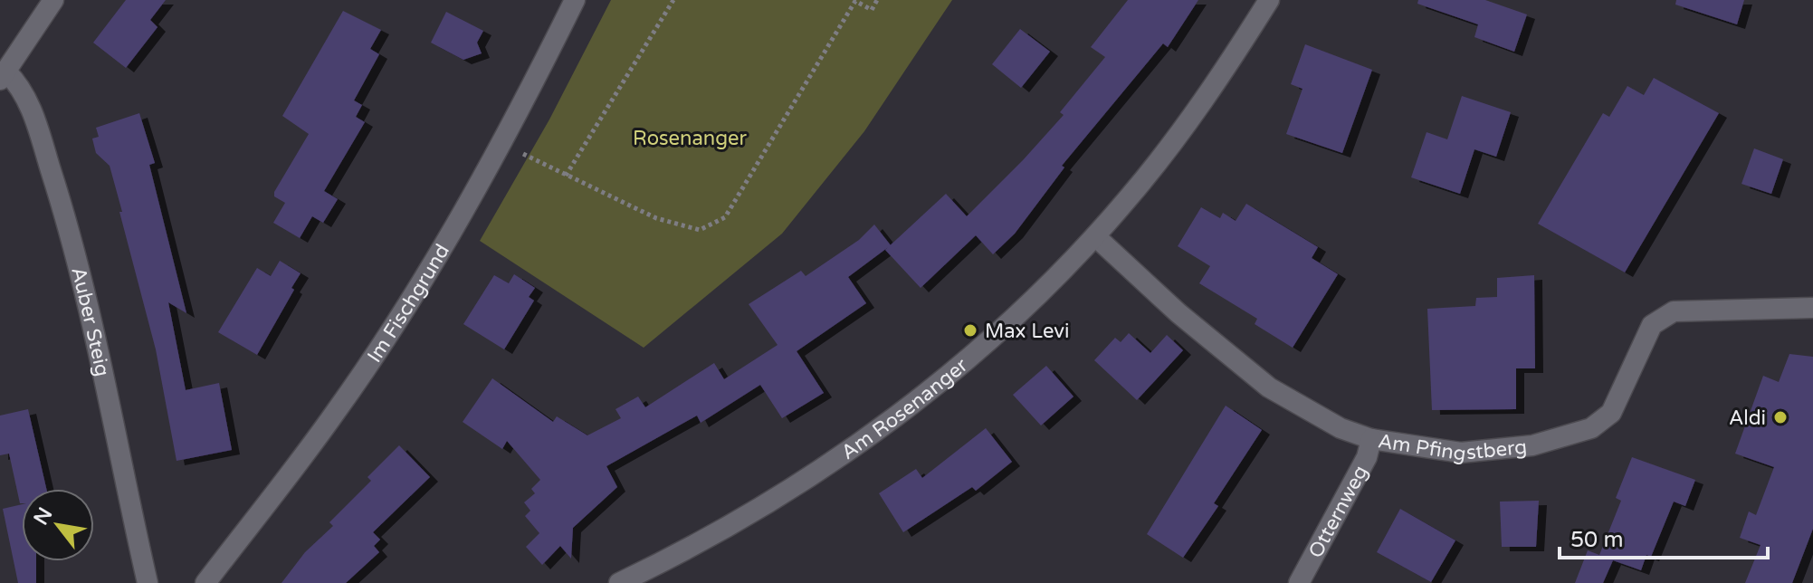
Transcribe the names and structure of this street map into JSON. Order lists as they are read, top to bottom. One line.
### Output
{"streets":{"street":["Im Fischgrund","Auber Steig","Am Rosenanger","Am Pfingstberg","Otternweg"]},"crossings":[["Am Rosenanger","Am Pfingstberg"],["Am Pfingstberg","Otternweg"]],"parks":["Rosenanger"],"places":["Max Levi","Aldi"],"scale_bar":"50 m","north":"top left"}
